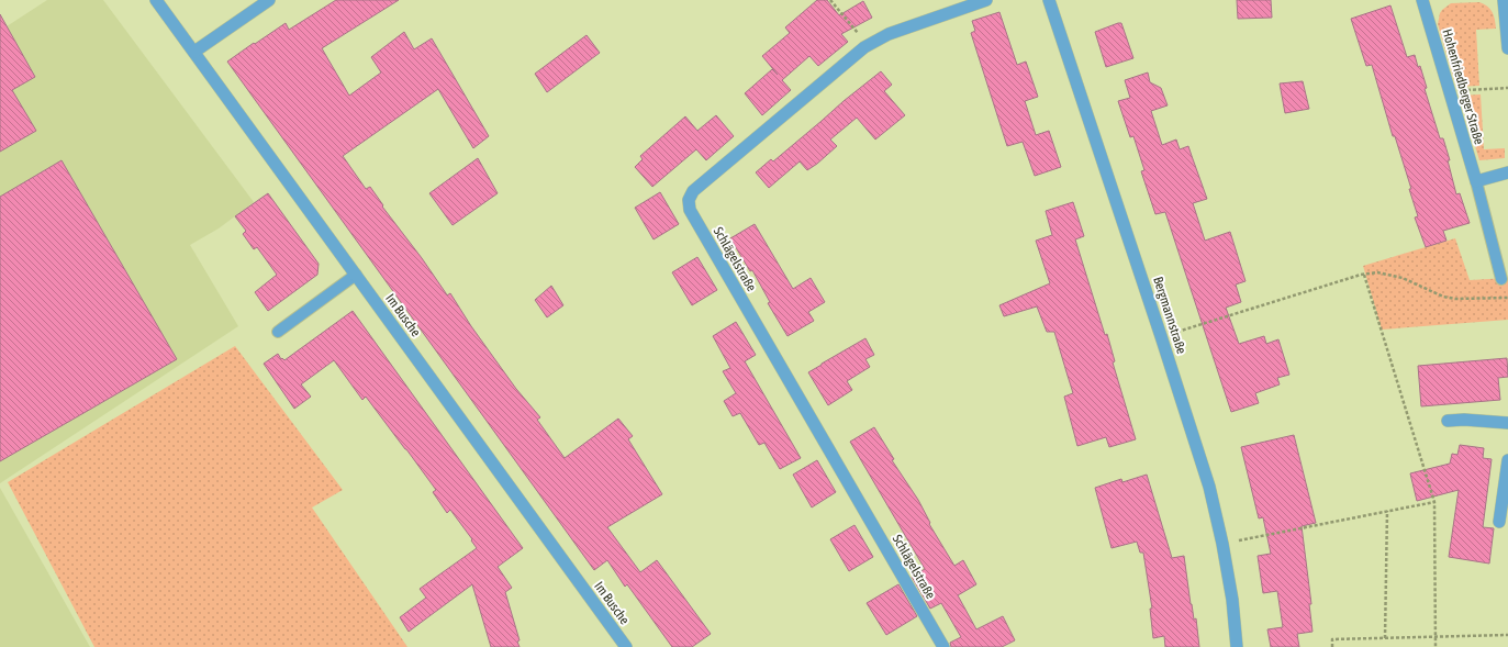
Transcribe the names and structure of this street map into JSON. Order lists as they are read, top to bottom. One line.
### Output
{"streets":{"street":["Hohenfriedberger Straße","Schlägelstraße","Im Busche","Bergmannstraße"]}}
